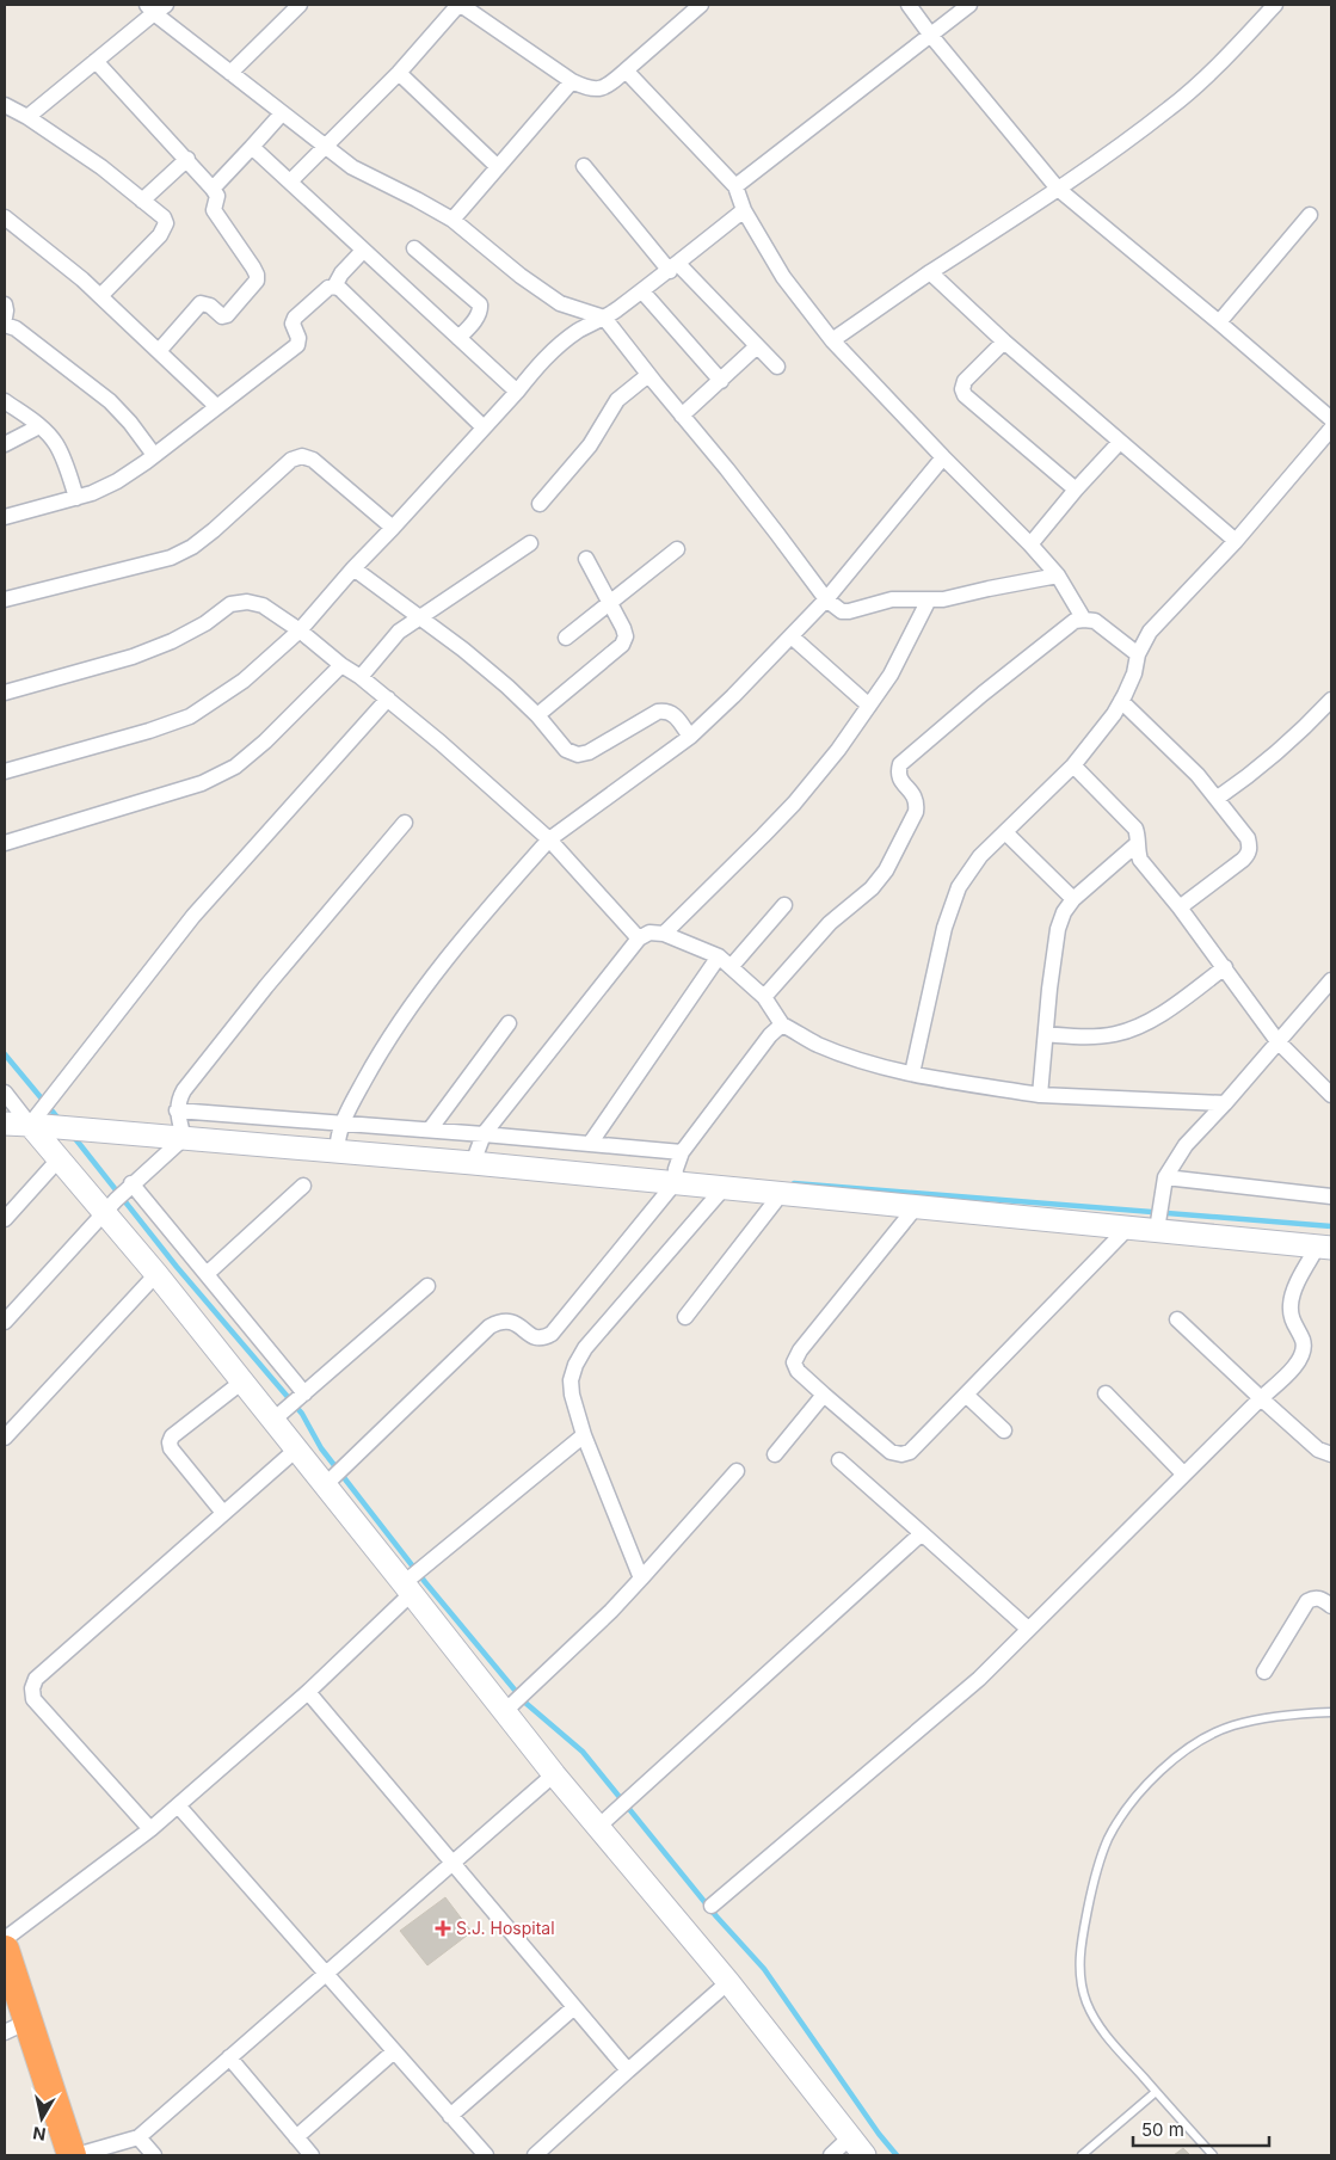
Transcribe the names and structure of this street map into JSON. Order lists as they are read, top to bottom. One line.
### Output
{"places":{"health":["S.J. Hospital"]},"scale_bar":"50 m","north":"bottom"}
